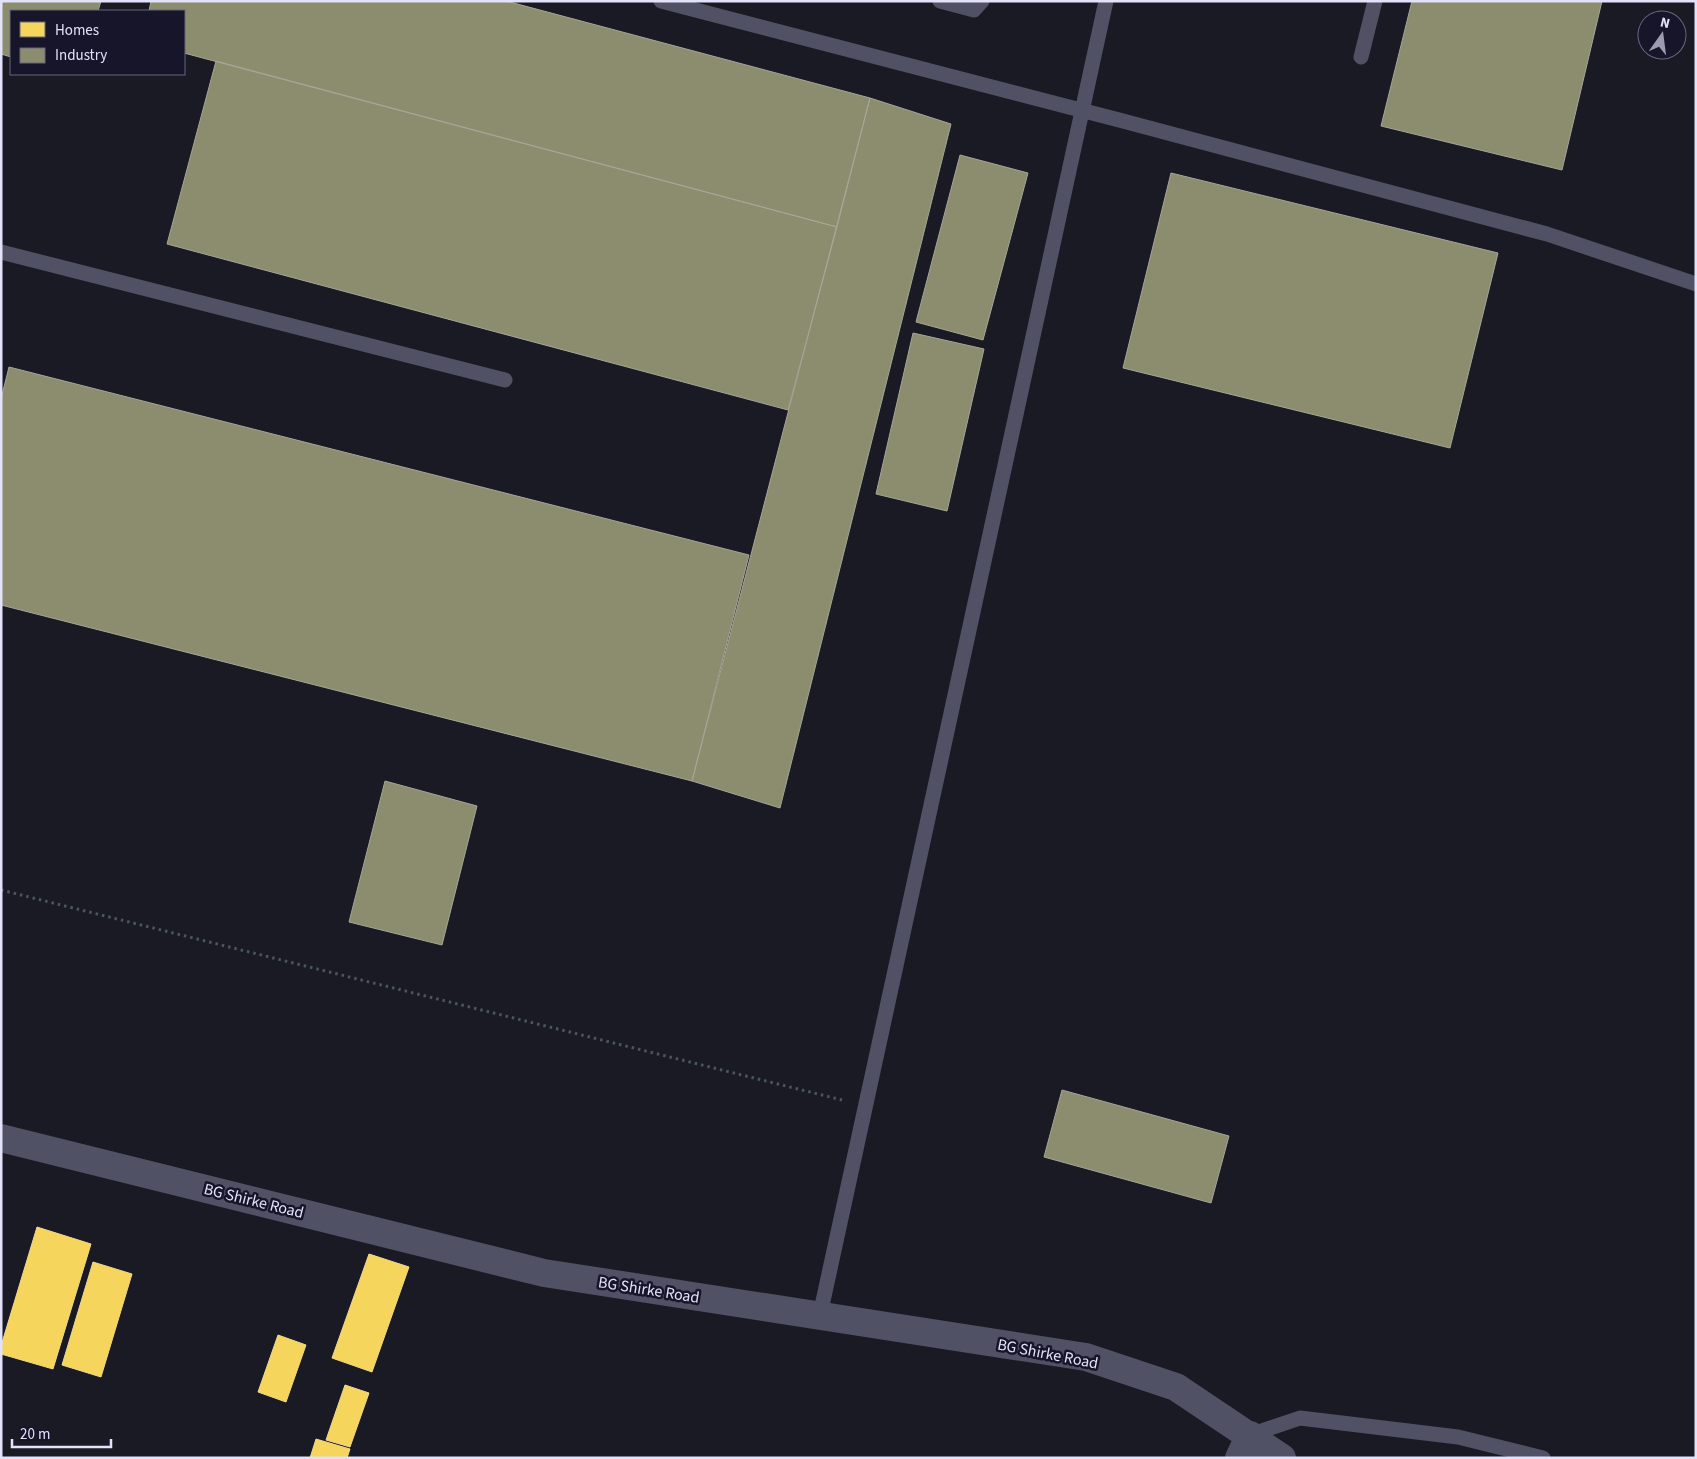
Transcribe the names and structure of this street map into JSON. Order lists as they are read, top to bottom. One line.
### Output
{"streets":{"street":["BG Shirke Road"]},"legend":["Homes","Industry"],"scale_bar":"20 m","north":"top"}
